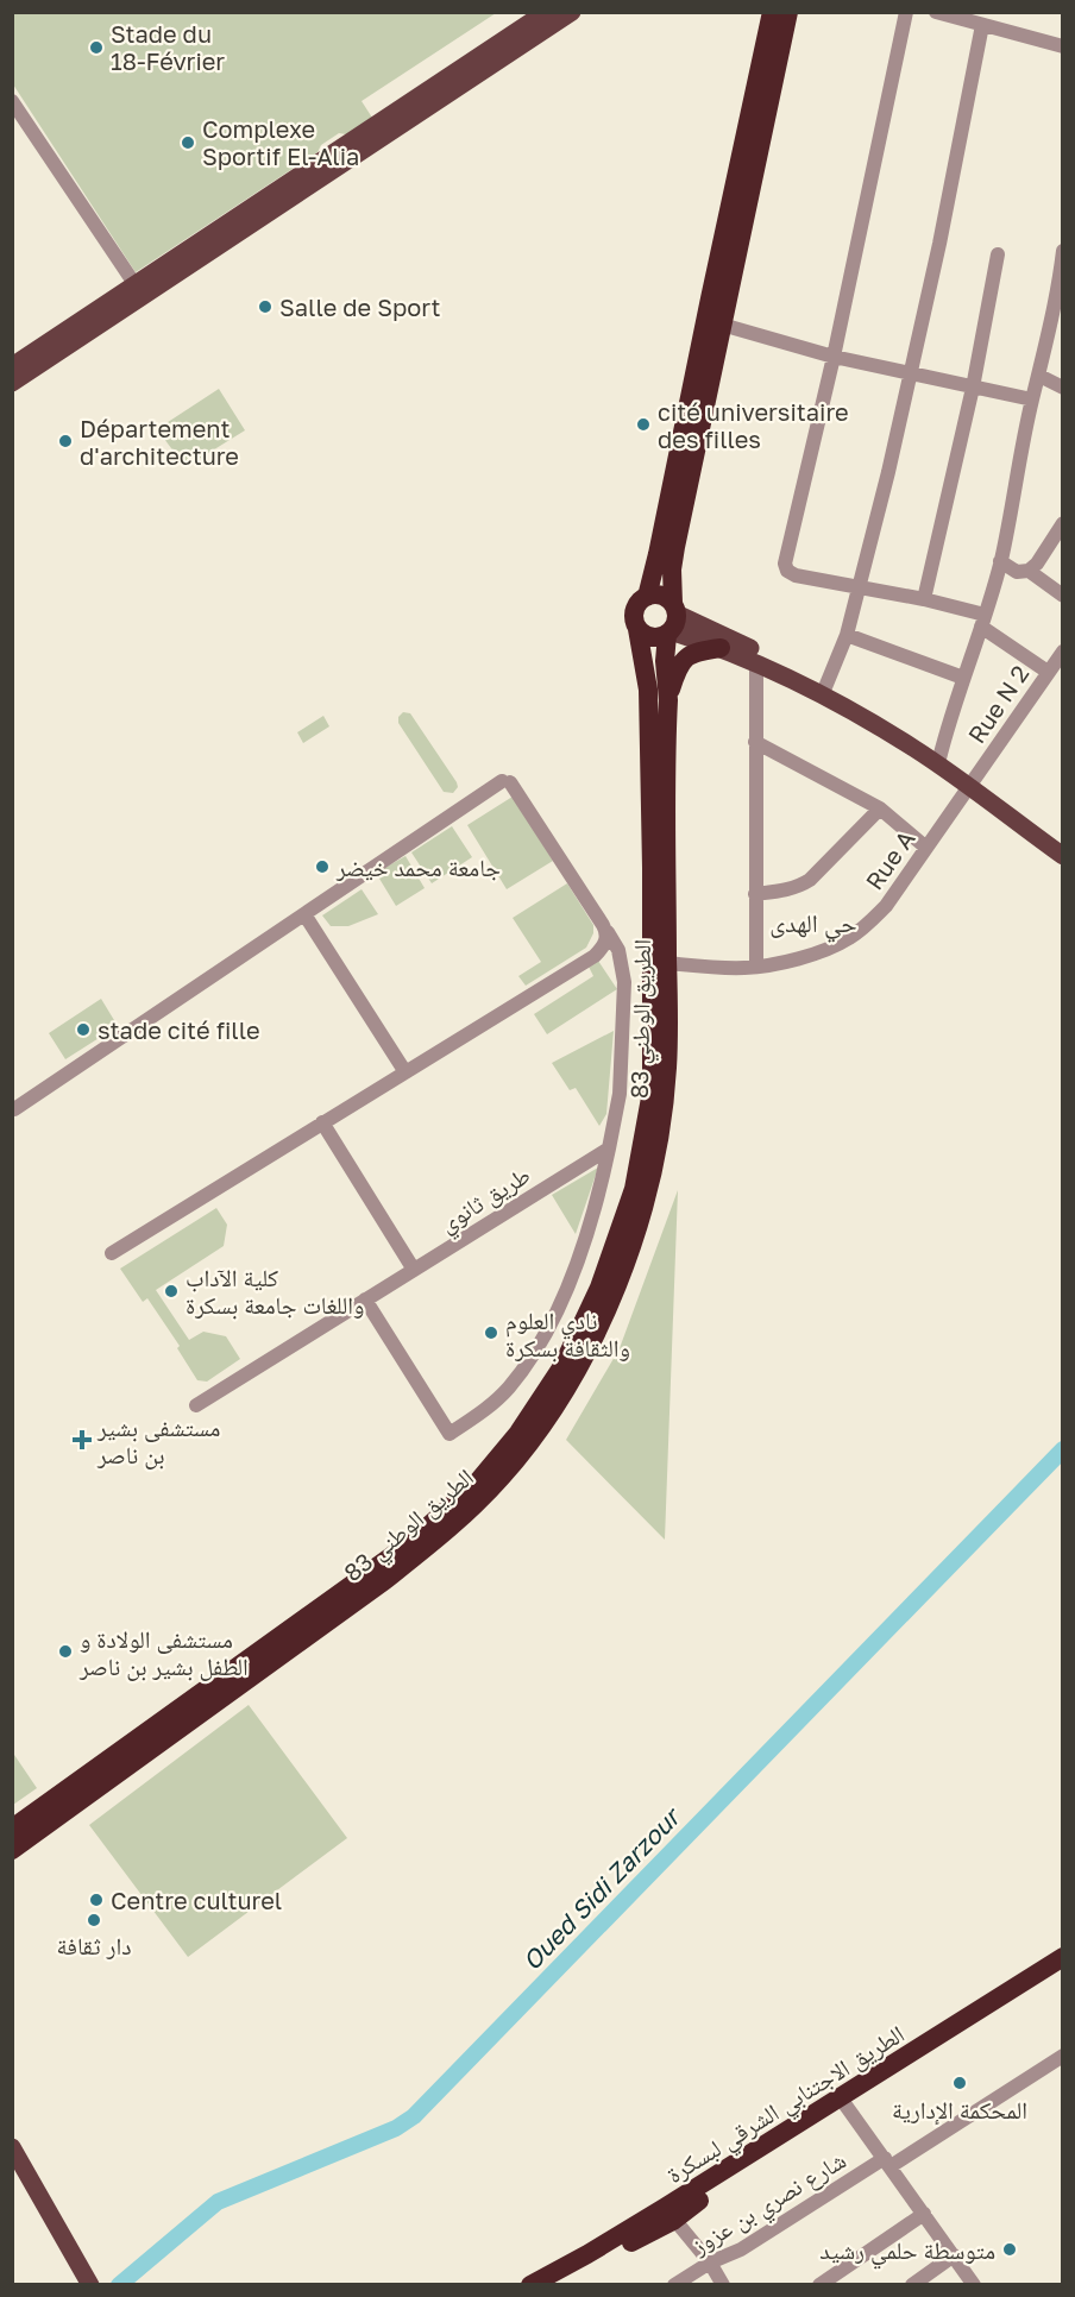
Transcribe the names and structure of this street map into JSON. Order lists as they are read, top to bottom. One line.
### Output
{"streets":{"highway":["الطريق الوطني 83","الطريق الاجتنابي الشرقي لبسكرة"],"street":["Rue N 2","Rue A","طريق ثانوي","شارع نصري بن عزوز"]},"crossings":[["Rue N 2","Rue A"],["Rue A","الطريق الوطني 83"]],"districts":["حي الهدى"],"water":["Oued Sidi Zarzour"],"places":{"other":["Stade du 18-Février","Complexe Sportif El-Alia","Salle de Sport","cité universitaire des filles","Département d'architecture","جامعة محمد خيضر","stade cité fille","كلية الآداب واللغات جامعة بسكرة","نادي العلوم والثقافة بسكرة","مستشفى الولادة و الطفل بشير بن ناصر","Centre culturel","دار ثقافة","المحكمة الإدارية","متوسطة حلمي رشيد"],"health":["مستشفى بشير بن ناصر"]}}
